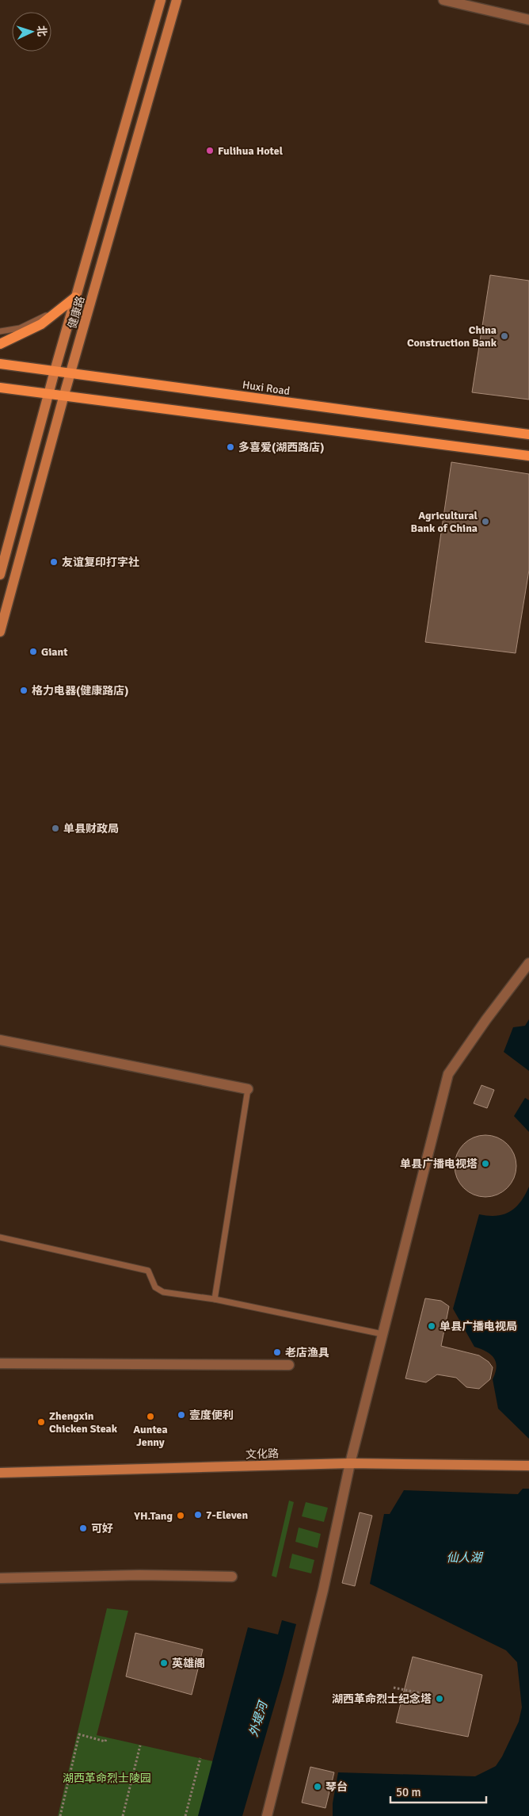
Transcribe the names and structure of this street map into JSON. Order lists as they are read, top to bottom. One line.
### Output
{"streets":{"main road":["健康路","Huxi Road","文化路"]},"crossings":[["健康路","Huxi Road"]],"water":["仙人湖","外堤河"],"parks":["湖西革命烈士陵园"],"places":["Fulihua Hotel","China Construction Bank","多喜爱(湖西路店)","Agricultural Bank of China","友谊复印打字社","Giant","格力电器(健康路店)","单县财政局","单县广播电视塔","单县广播电视局","老店渔具","壹度便利","Auntea Jenny","Zhengxin Chicken Steak","7-Eleven","YH.Tang","可好","英雄阁","湖西革命烈士纪念塔","琴台"],"scale_bar":"50 m","north":"right"}
